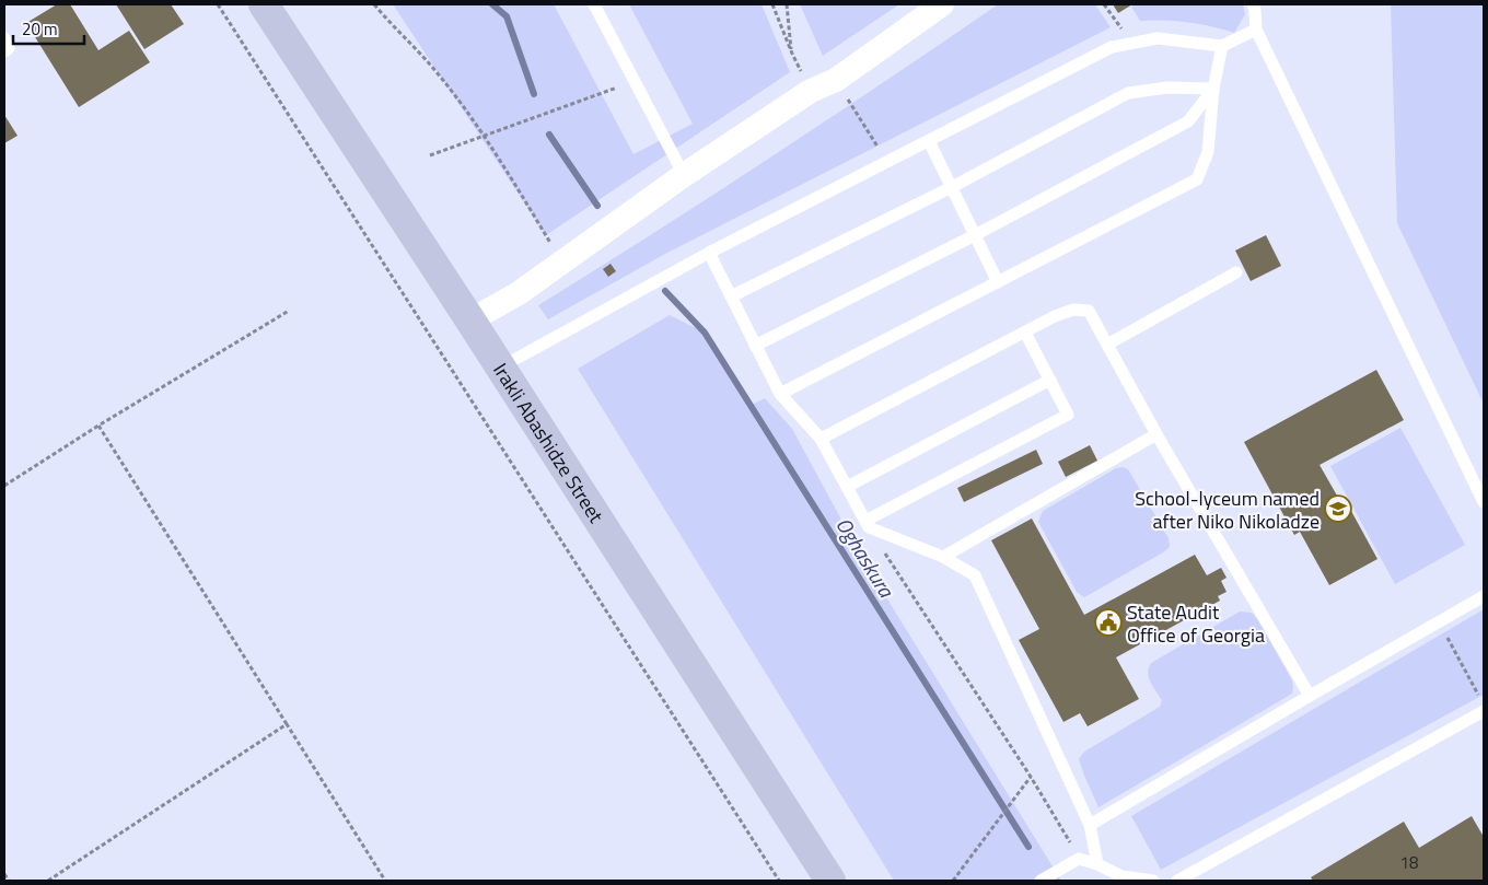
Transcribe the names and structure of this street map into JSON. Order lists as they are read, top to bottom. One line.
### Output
{"streets":{"main road":["Irakli Abashidze Street"]},"water":["Oghaskura"],"places":{"school or university":["School-lyceum named after Niko Nikoladze"],"public building":["State Audit Office of Georgia"]},"house_numbers":["18"],"scale_bar":"20 m"}
